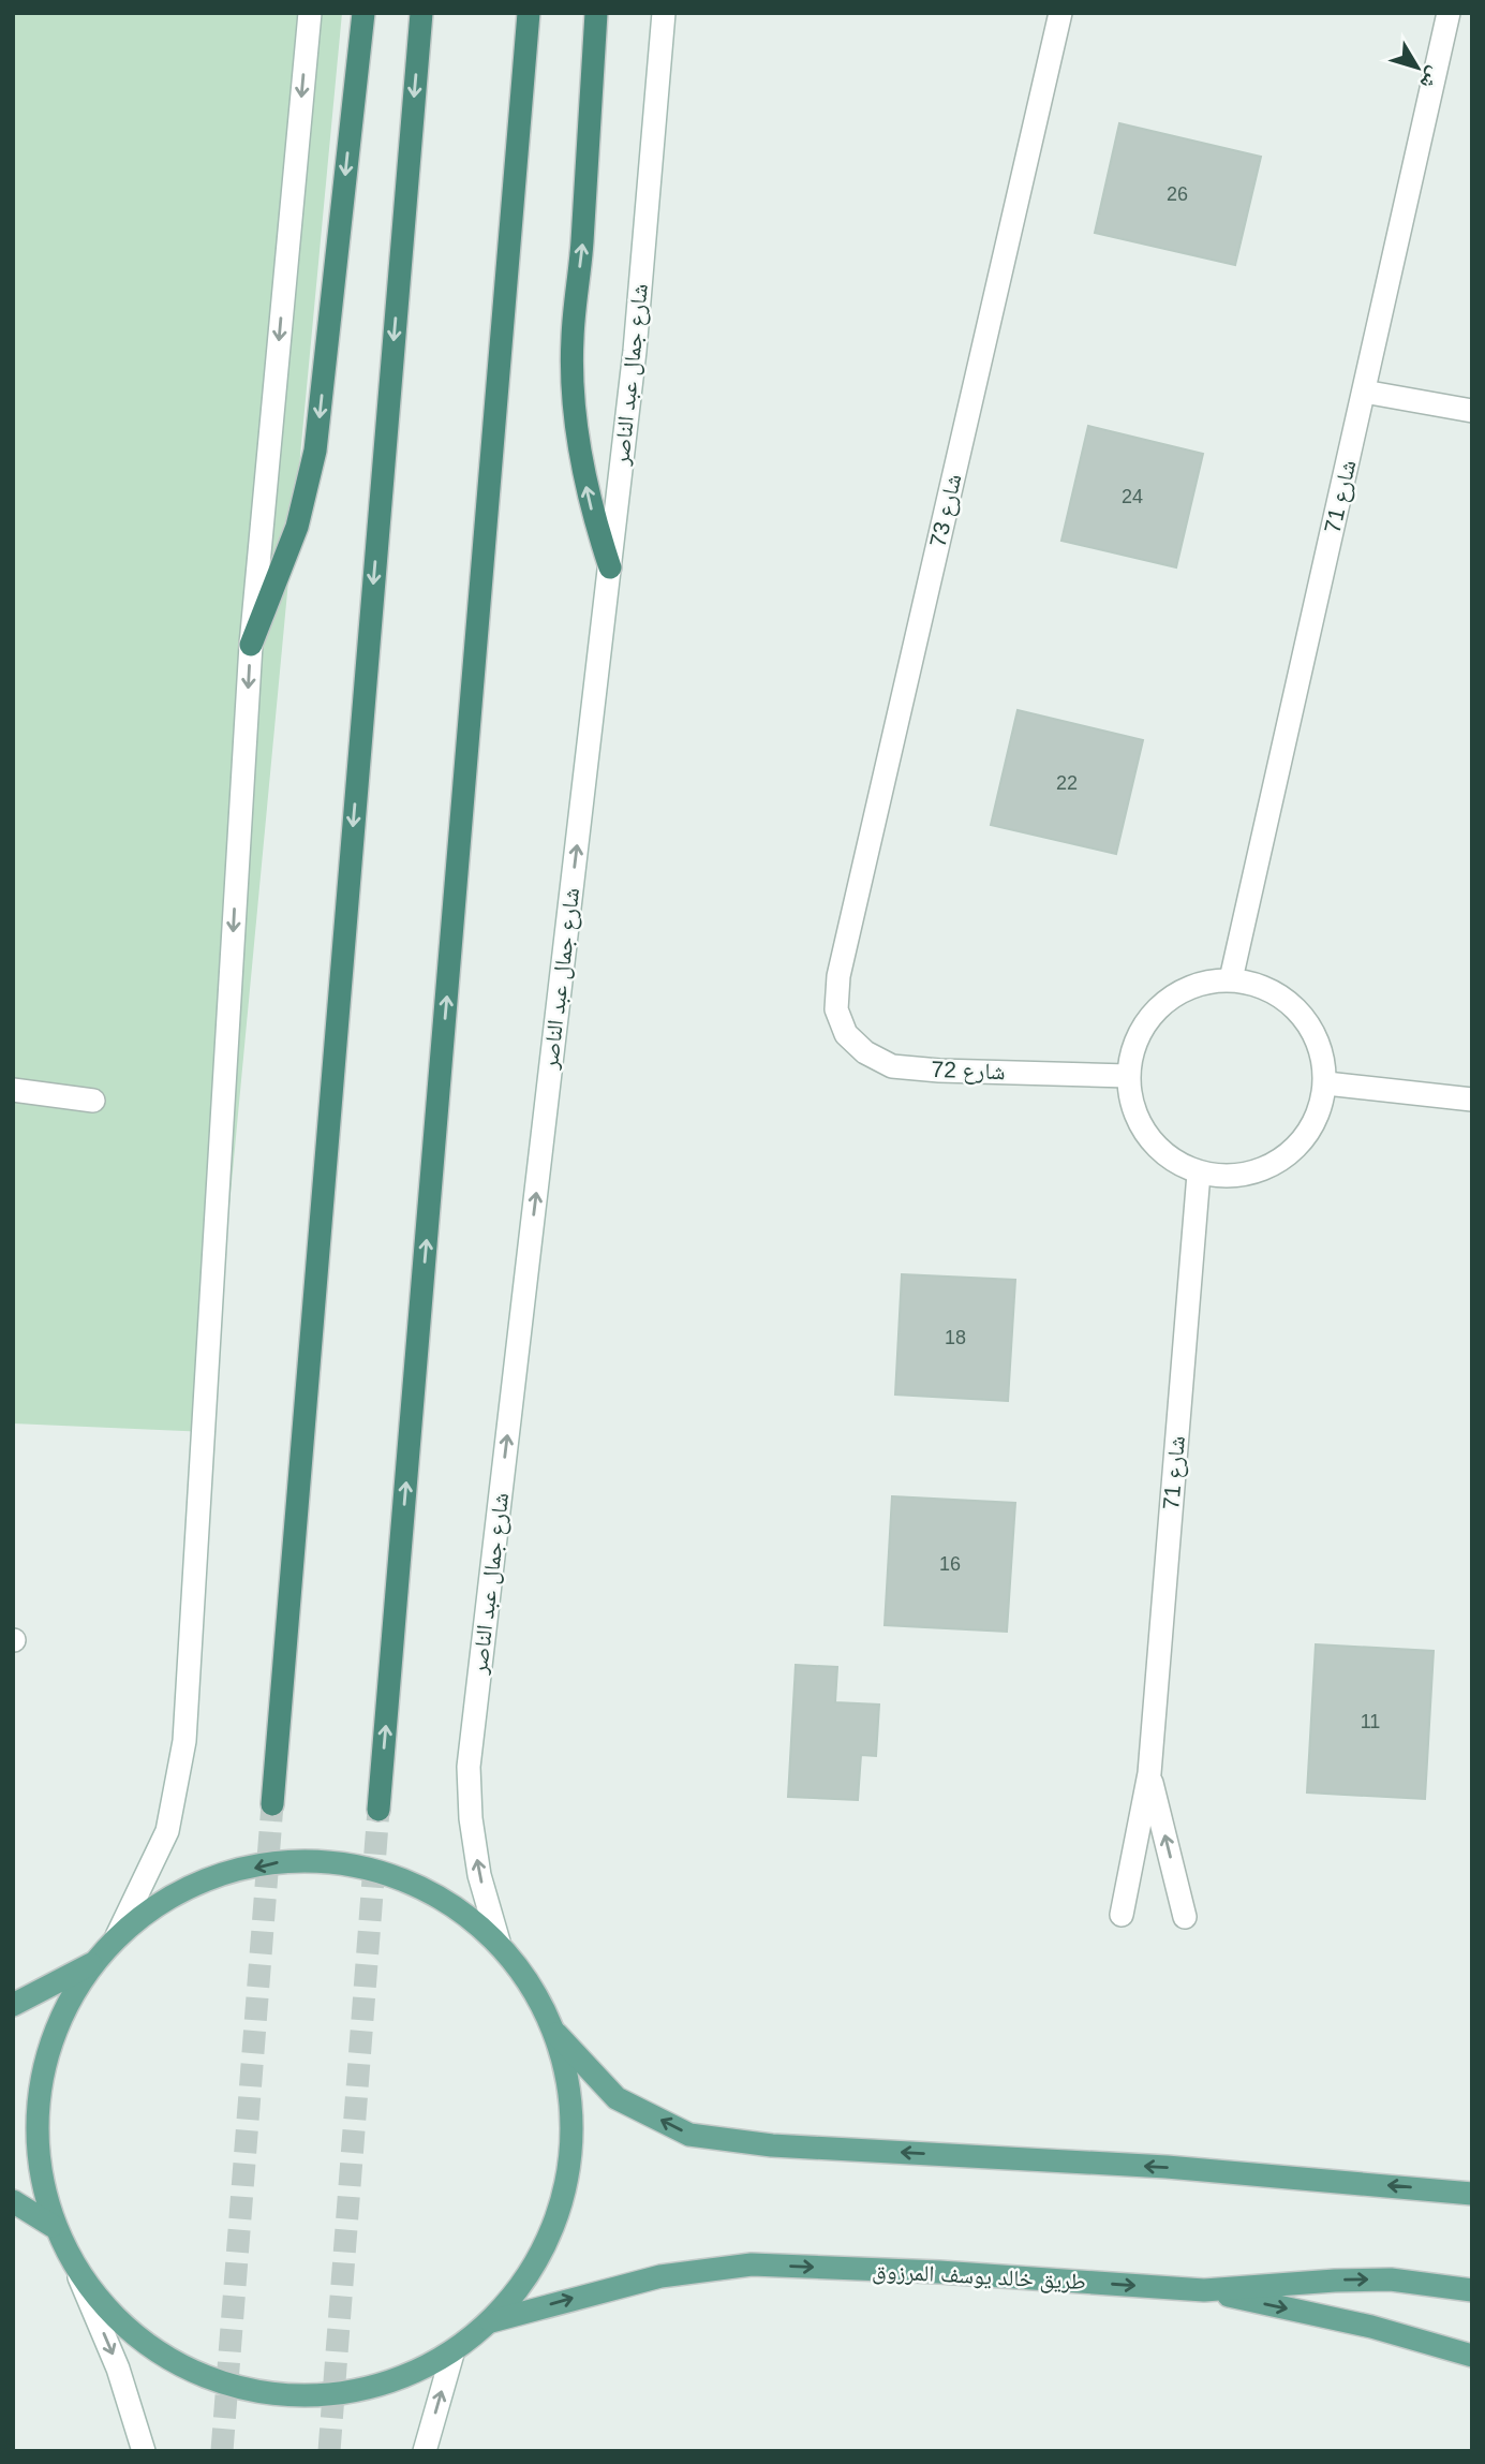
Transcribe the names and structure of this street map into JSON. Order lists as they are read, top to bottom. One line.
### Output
{"streets":{"main road":["شارع جمال عبد الناصر","شارع 71","شارع 73","شارع 72","طريق خالد يوسف المرزوق"]},"crossings":[["شارع 71","شارع 72"],["شارع 73","شارع 72"]],"one_way":["شارع جمال عبد الناصر"],"house_numbers":["26","24","22","18","16","11"],"north":"bottom right"}
